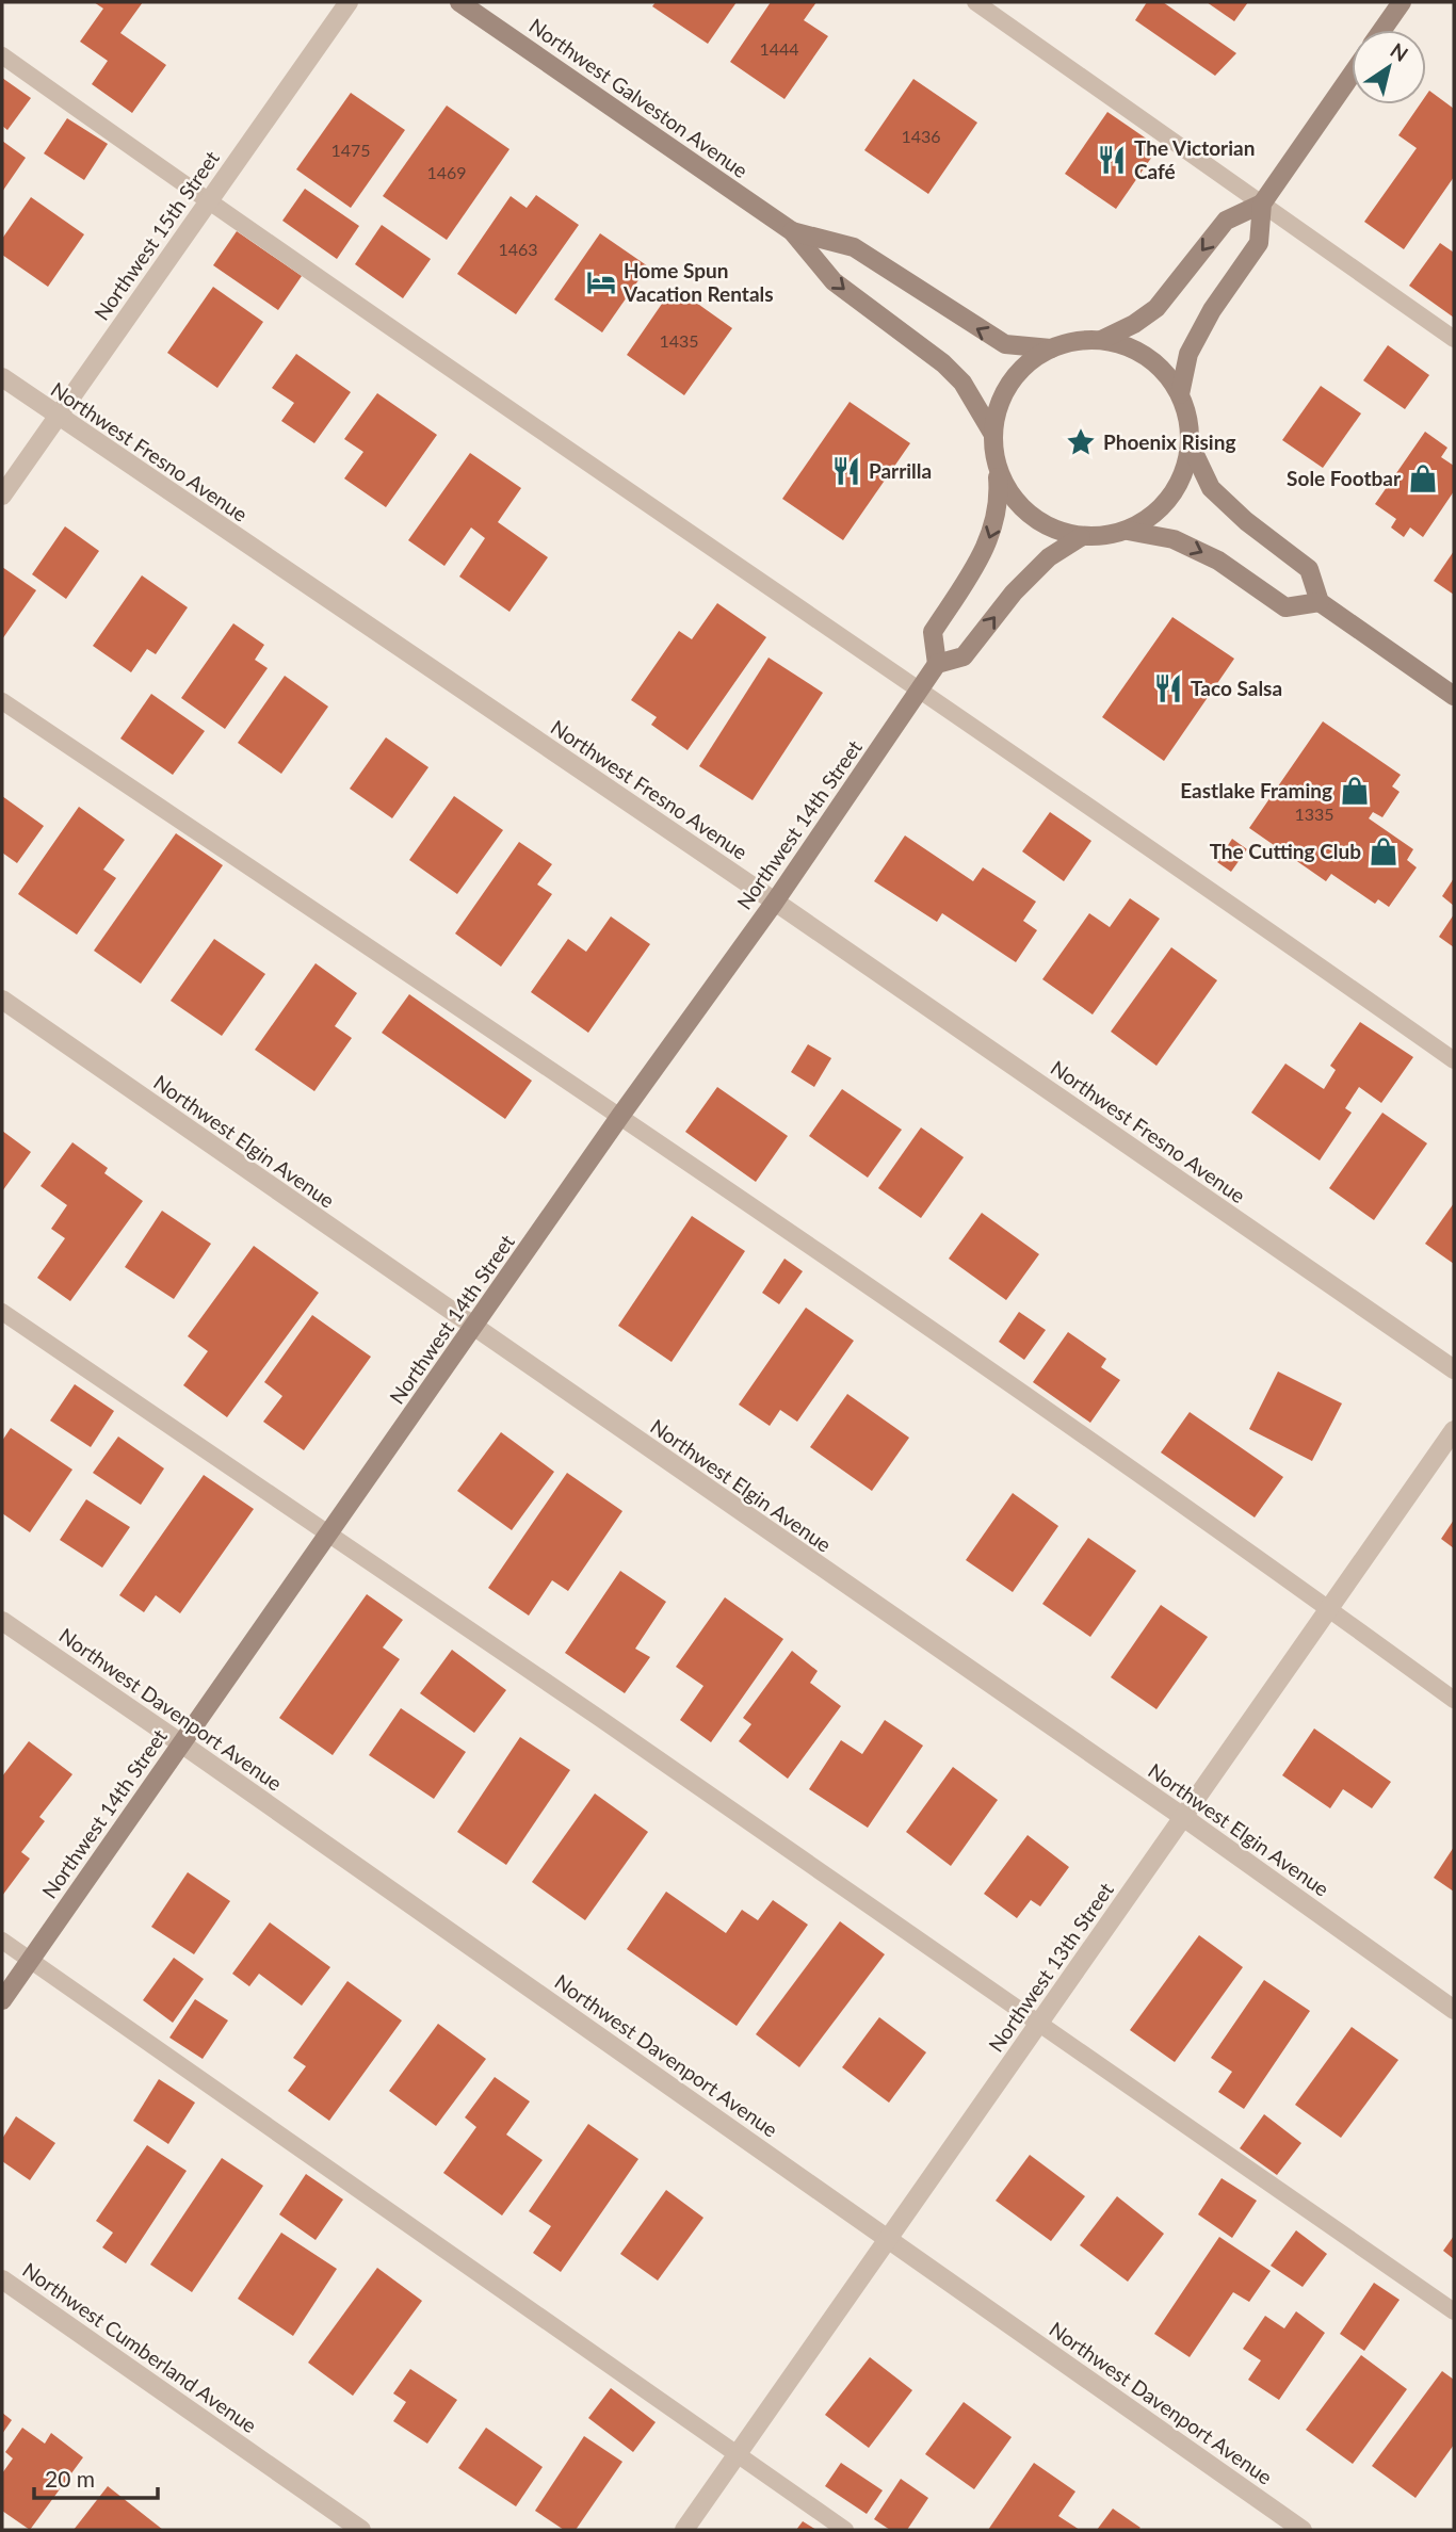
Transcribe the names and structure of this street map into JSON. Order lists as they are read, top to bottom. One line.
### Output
{"streets":{"street":["Northwest Galveston Avenue","Northwest 15th Street","Northwest Fresno Avenue","Northwest 14th Street","Northwest Elgin Avenue","Northwest Davenport Avenue","Northwest 13th Street","Northwest Cumberland Avenue"]},"crossings":[["Northwest 15th Street","Northwest Fresno Avenue"],["Northwest Fresno Avenue","Northwest 14th Street"],["Northwest 14th Street","Northwest Elgin Avenue"],["Northwest 14th Street","Northwest Davenport Avenue"],["Northwest Elgin Avenue","Northwest 13th Street"],["Northwest Davenport Avenue","Northwest 13th Street"]],"places":{"restaurant":["The Victorian Café","Parrilla","Taco Salsa"],"hotel":["Home Spun Vacation Rentals"],"place":["Phoenix Rising"],"shop":["Sole Footbar","Eastlake Framing","The Cutting Club"]},"house_numbers":["1444","1436","1475","1469","1463","1435","1335"],"scale_bar":"20 m","north":"top right"}
